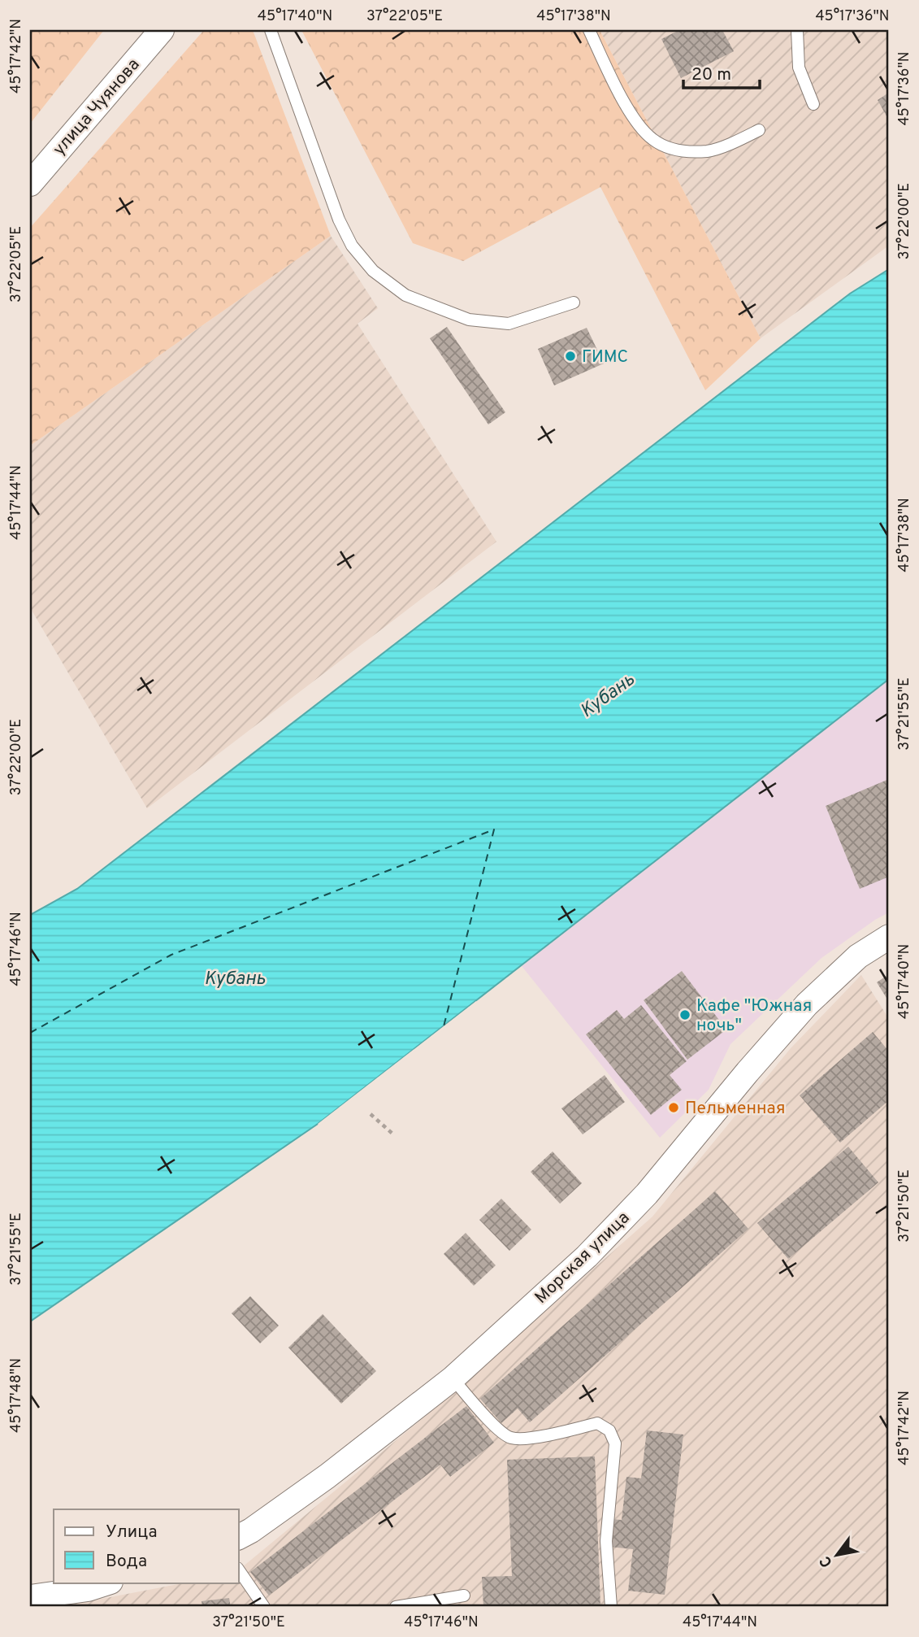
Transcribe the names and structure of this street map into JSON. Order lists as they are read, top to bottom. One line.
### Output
{"streets":{"street":["улица Чуянова","Морская улица"]},"water":["Кубань"],"places":["ГИМС","Кафе \"Южная ночь\"","Пельменная"],"legend":["Улица","Вода"],"scale_bar":"20 m","north":"bottom left","coordinates":["45°17'40\"N","37°22'05\"E","45°17'38\"N","45°17'36\"N","45°17'42\"N","37°22'00\"E","45°17'44\"N","37°21'55\"E","45°17'46\"N","37°21'50\"E","45°17'48\"N"]}
